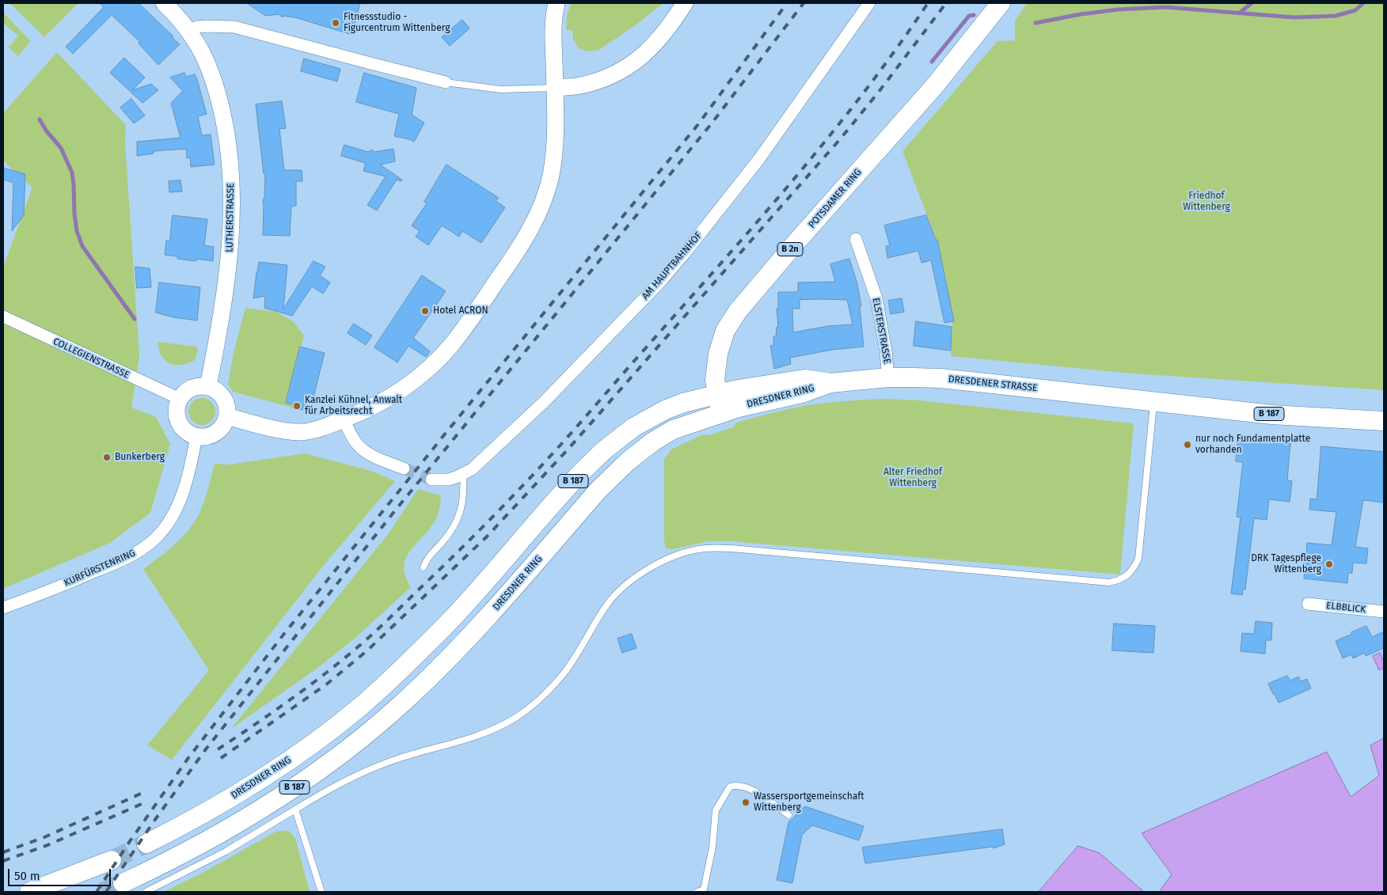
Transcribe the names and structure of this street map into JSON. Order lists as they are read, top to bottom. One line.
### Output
{"streets":{"main road":["POTSDAMER RING","B 2n","DRESDENER STRASSE","DRESDNER RING","B 187"],"street":["LUTHERSTRASSE","AM HAUPTBAHNHOF","ELSTERSTRASSE","COLLEGIENSTRASSE","KURFÜRSTENRING","ELBBLICK"]},"crossings":[["POTSDAMER RING","DRESDNER RING"],["LUTHERSTRASSE","COLLEGIENSTRASSE"],["LUTHERSTRASSE","KURFÜRSTENRING"],["ELSTERSTRASSE","DRESDENER STRASSE"],["COLLEGIENSTRASSE","KURFÜRSTENRING"],["DRESDENER STRASSE","DRESDNER RING"]],"parks":["Friedhof Wittenberg","Alter Friedhof Wittenberg"],"places":["Fitnessstudio - Figurcentrum Wittenberg","Hotel ACRON","Kanzlei Kühnel, Anwalt für Arbeitsrecht","nur noch Fundamentplatte vorhanden","Bunkerberg","DRK Tagespflege Wittenberg","Wassersportgemeinschaft Wittenberg"],"scale_bar":"50 m"}
